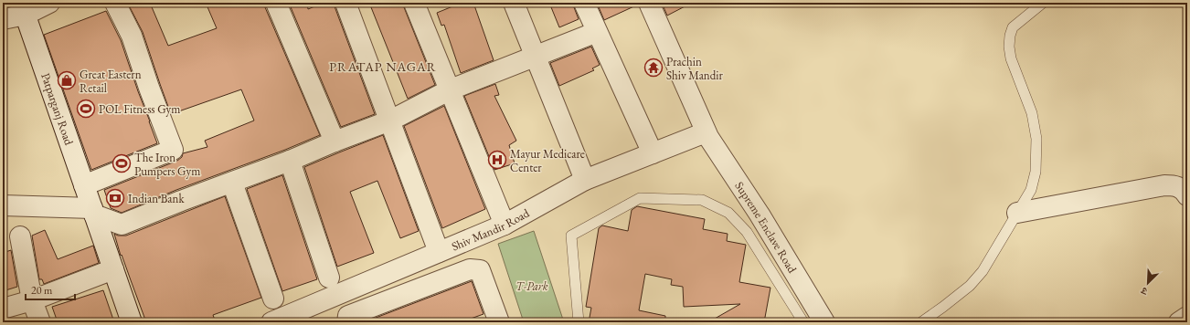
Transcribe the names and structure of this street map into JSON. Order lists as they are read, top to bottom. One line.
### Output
{"streets":{"street":["Patparganj Road","Supreme Enclave Road","Shiv Mandir Road"]},"crossings":[["Supreme Enclave Road","Shiv Mandir Road"]],"districts":["PRATAP NAGAR"],"parks":["T-Park"],"places":{"temple":["Prachin Shiv Mandir"],"shop":["Great Eastern Retail"],"sports":["POL Fitness Gym","The Iron Pumpers Gym"],"hospital":["Mayur Medicare Center"],"bank":["Indian Bank"]},"scale_bar":"20 m","north":"bottom left"}
